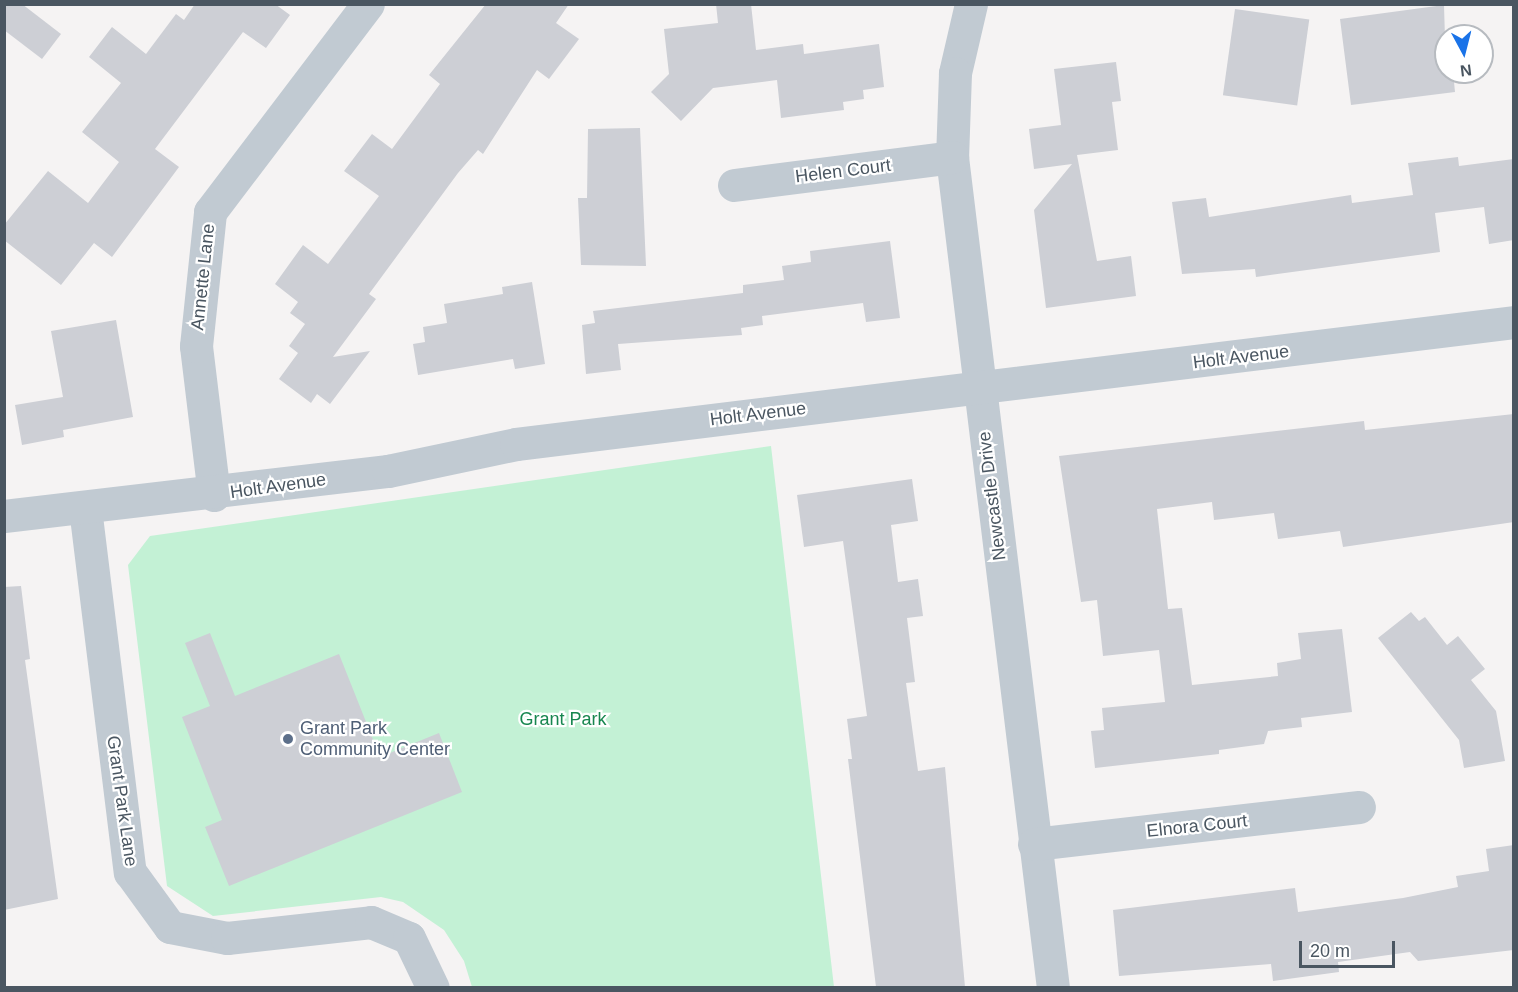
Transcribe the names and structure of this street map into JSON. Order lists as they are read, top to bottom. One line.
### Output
{"streets":{"street":["Helen Court","Annette Lane","Holt Avenue","Newcastle Drive","Grant Park Lane","Elnora Court"]},"crossings":[["Helen Court","Newcastle Drive"],["Annette Lane","Holt Avenue"],["Holt Avenue","Newcastle Drive"],["Holt Avenue","Grant Park Lane"],["Newcastle Drive","Elnora Court"]],"parks":["Grant Park"],"places":["Grant Park Community Center"],"scale_bar":"20 m","north":"bottom"}
